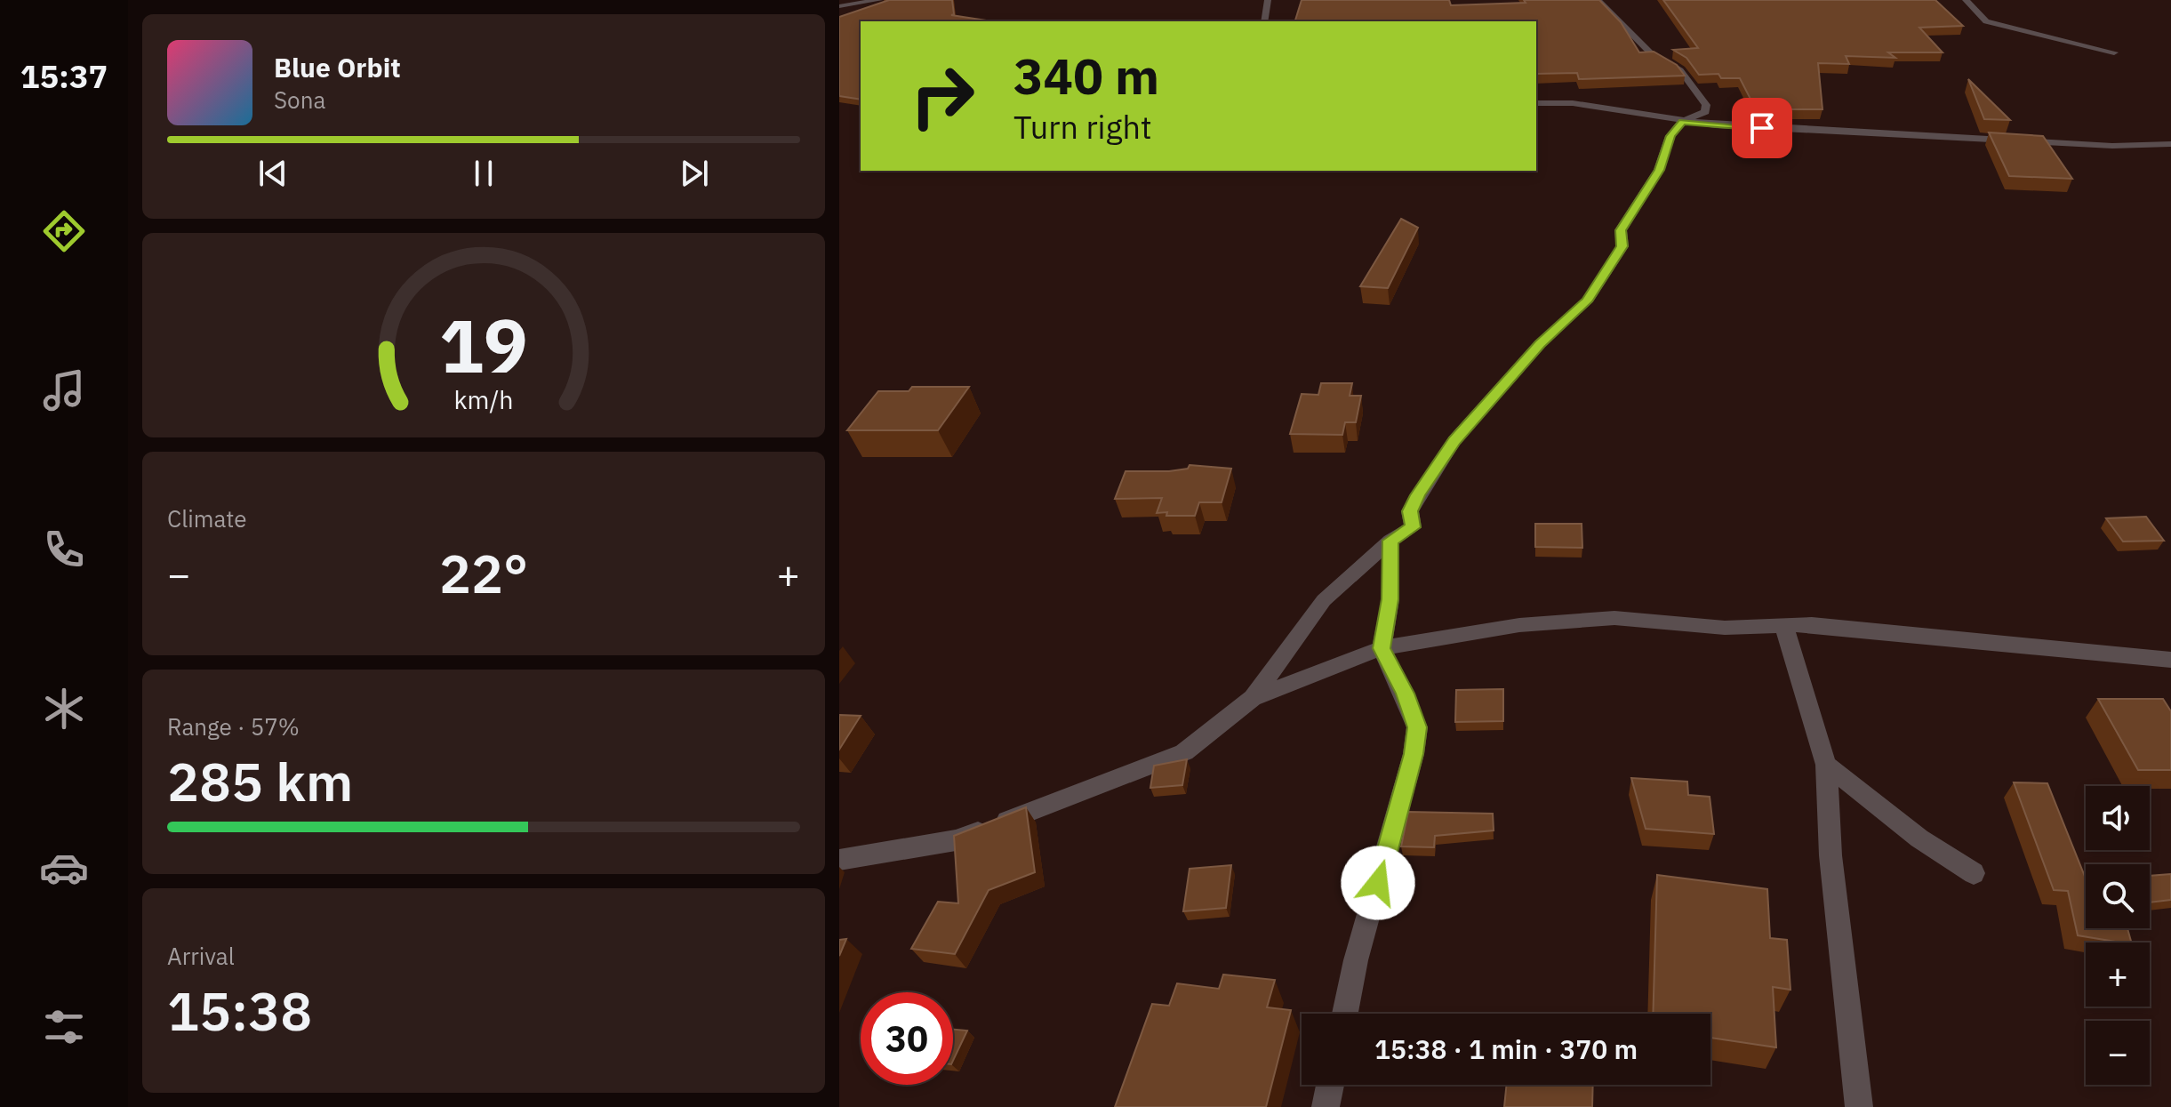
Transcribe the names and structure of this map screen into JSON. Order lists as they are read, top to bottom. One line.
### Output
{"page":{"tabs":"15:37","turn":["340 m","Turn right"],"song":["Blue Orbit","Sona"],"tile":["Climate",["Range · 57%","285 km"],["Arrival","15:38"]],"heat":["−","22°","+"],"map_buttons":["+","−"],"limit":"30","trip":"15:38 · 1 min · 370 m","gauge":["19","km/h"]}}
